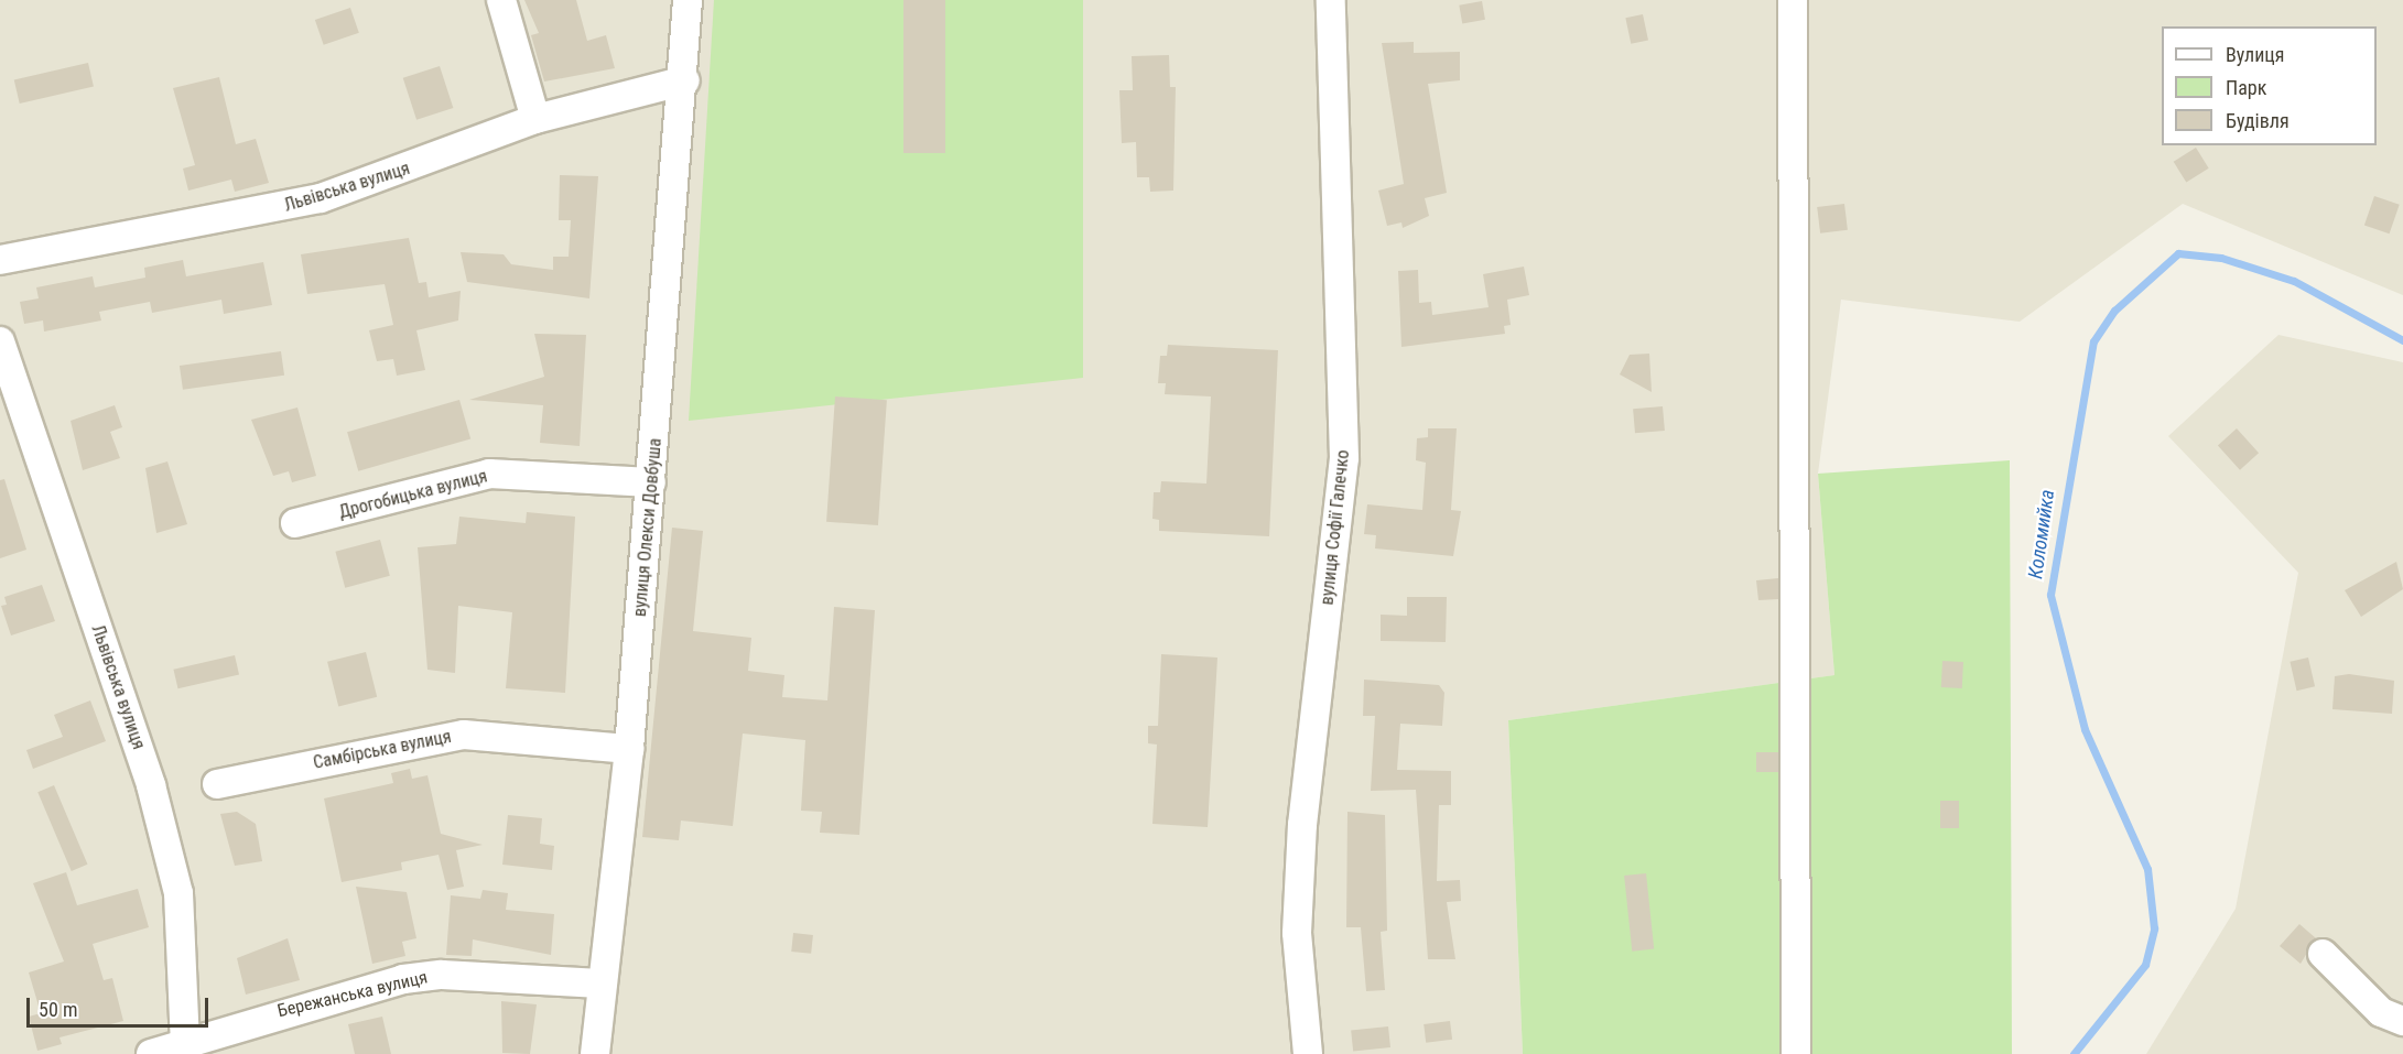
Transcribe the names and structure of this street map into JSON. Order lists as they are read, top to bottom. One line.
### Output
{"streets":{"street":["Львівська вулиця","Дрогобицька вулиця","вулиця Олекси Довбуша","вулиця Софії Галечко","Самбірська вулиця","Бережанська вулиця"]},"crossings":[["Львівська вулиця","вулиця Олекси Довбуша"],["Львівська вулиця","Бережанська вулиця"],["Дрогобицька вулиця","вулиця Олекси Довбуша"],["вулиця Олекси Довбуша","Самбірська вулиця"],["вулиця Олекси Довбуша","Бережанська вулиця"]],"water":["Коломийка"],"legend":["Вулиця","Парк","Будівля"],"scale_bar":"50 m"}
